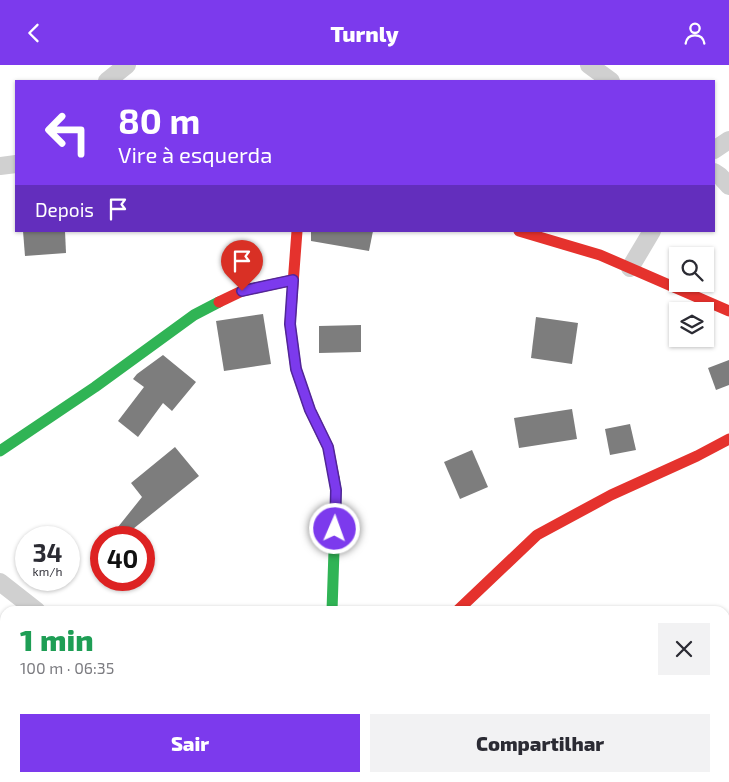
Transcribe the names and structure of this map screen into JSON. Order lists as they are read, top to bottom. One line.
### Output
{"page":{"header":"Turnly","turn":["80 m","Vire à esquerda"],"then":"Depois","speed":"34 km/h","limit":"40","heading":["1 min","100 m · 06:35"],"buttons":["Sair","Compartilhar"]}}
